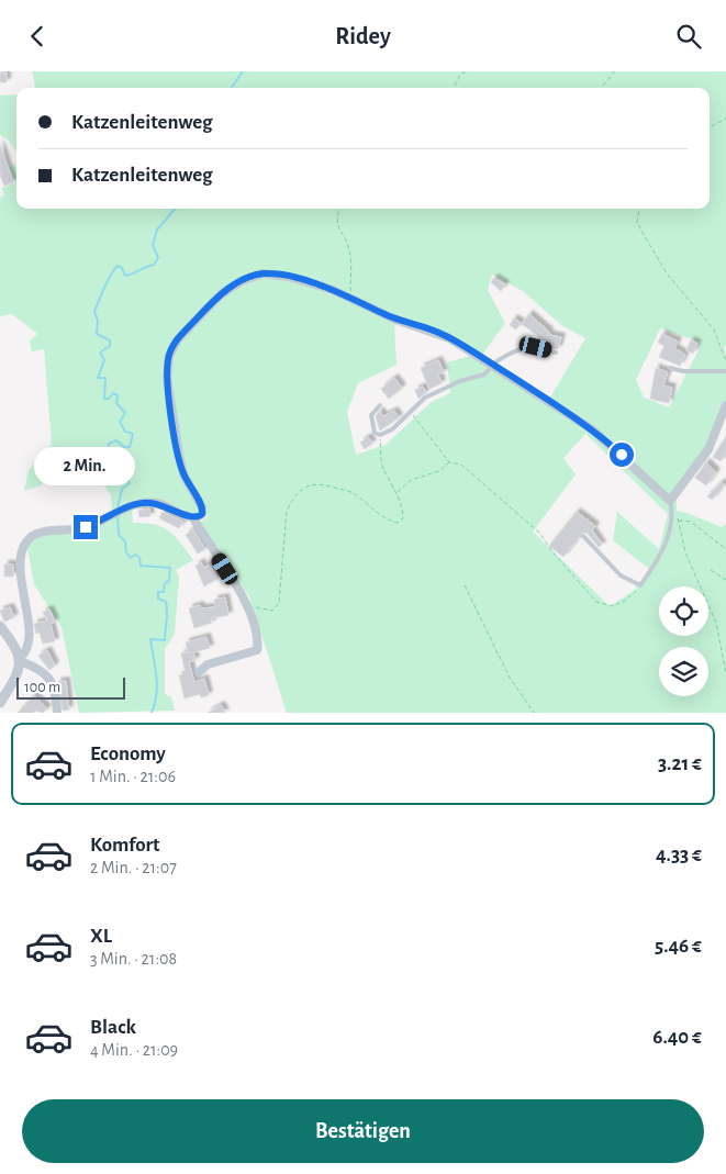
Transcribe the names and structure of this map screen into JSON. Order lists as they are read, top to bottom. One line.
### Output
{"scale_bar":"100 m","page":{"header":"Ridey","banner":["Katzenleitenweg","Katzenleitenweg"],"bubble":"2 Min.","scale":"100 m","list":[{"name":"Economy","note":"1 Min. · 21:06","value":"3.21 €"},{"name":"Komfort","note":"2 Min. · 21:07","value":"4.33 €"},{"name":"XL","note":"3 Min. · 21:08","value":"5.46 €"},{"name":"Black","note":"4 Min. · 21:09","value":"6.40 €"}],"buttons":"Bestätigen"}}
